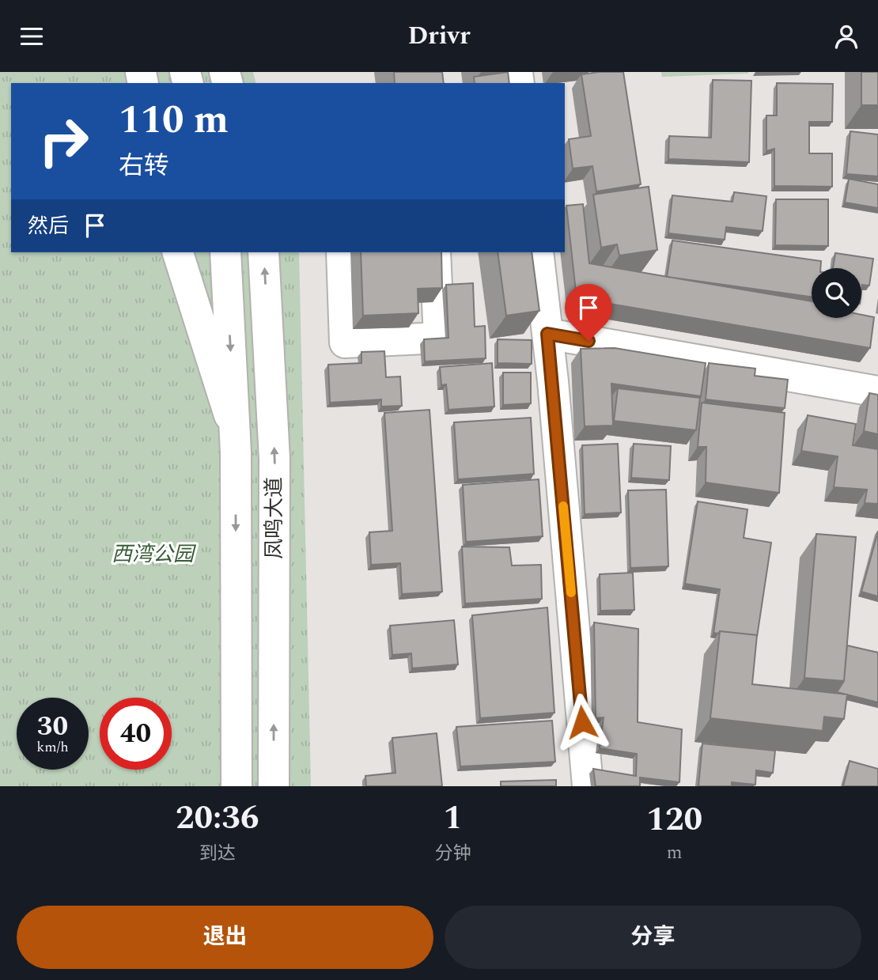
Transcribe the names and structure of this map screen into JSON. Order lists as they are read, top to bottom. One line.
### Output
{"streets":{"main road":["凤鸣大道"]},"parks":["西湾公园"],"page":{"header":"Drivr","turn":["110 m","右转"],"then":"然后","speed":"30 km/h","limit":"40","eta":["20:36","到达","1","分钟","120","m"],"buttons":["退出","分享"]}}
